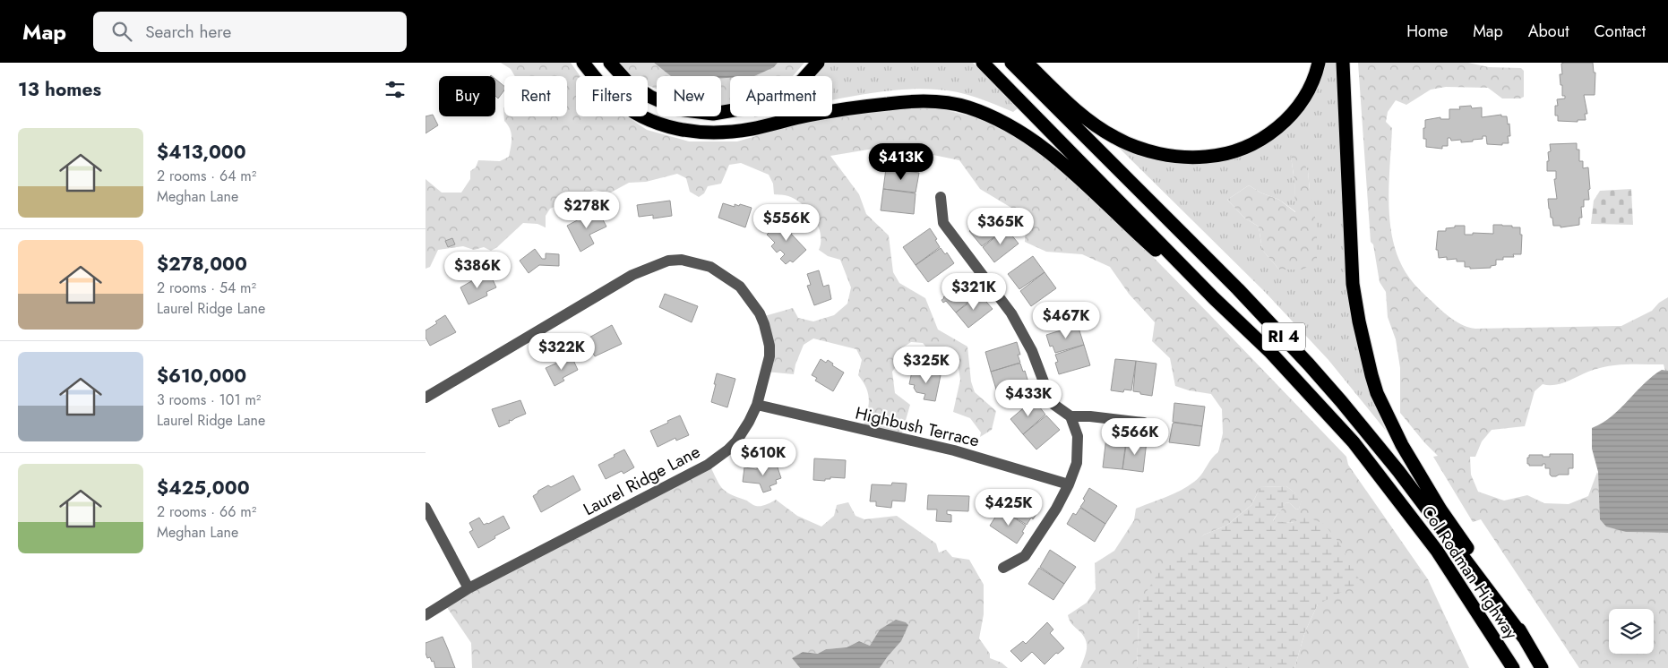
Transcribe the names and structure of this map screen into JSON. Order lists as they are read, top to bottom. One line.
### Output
{"streets":{"highway":["RI 4","Col Rodman Highway"],"street":["Highbush Terrace","Laurel Ridge Lane"]},"crossings":[["RI 4","Col Rodman Highway"],["Highbush Terrace","Laurel Ridge Lane"]],"page":{"header":"Map","search":"Search here","nav":["Home","Map","About","Contact"],"heading":"13 homes","chip":["Buy","Rent","Filters","New","Apartment"],"list":[{"name":"$413,000","note":"2 rooms · 64 m² · Meghan Lane"},{"name":"$278,000","note":"2 rooms · 54 m² · Laurel Ridge Lane"},{"name":"$610,000","note":"3 rooms · 101 m² · Laurel Ridge Lane"},{"name":"$425,000","note":"2 rooms · 66 m² · Meghan Lane"}],"price":["$413K","$278K","$556K","$365K","$386K","$321K","$467K","$322K","$325K","$433K","$566K","$610K","$425K"]}}
